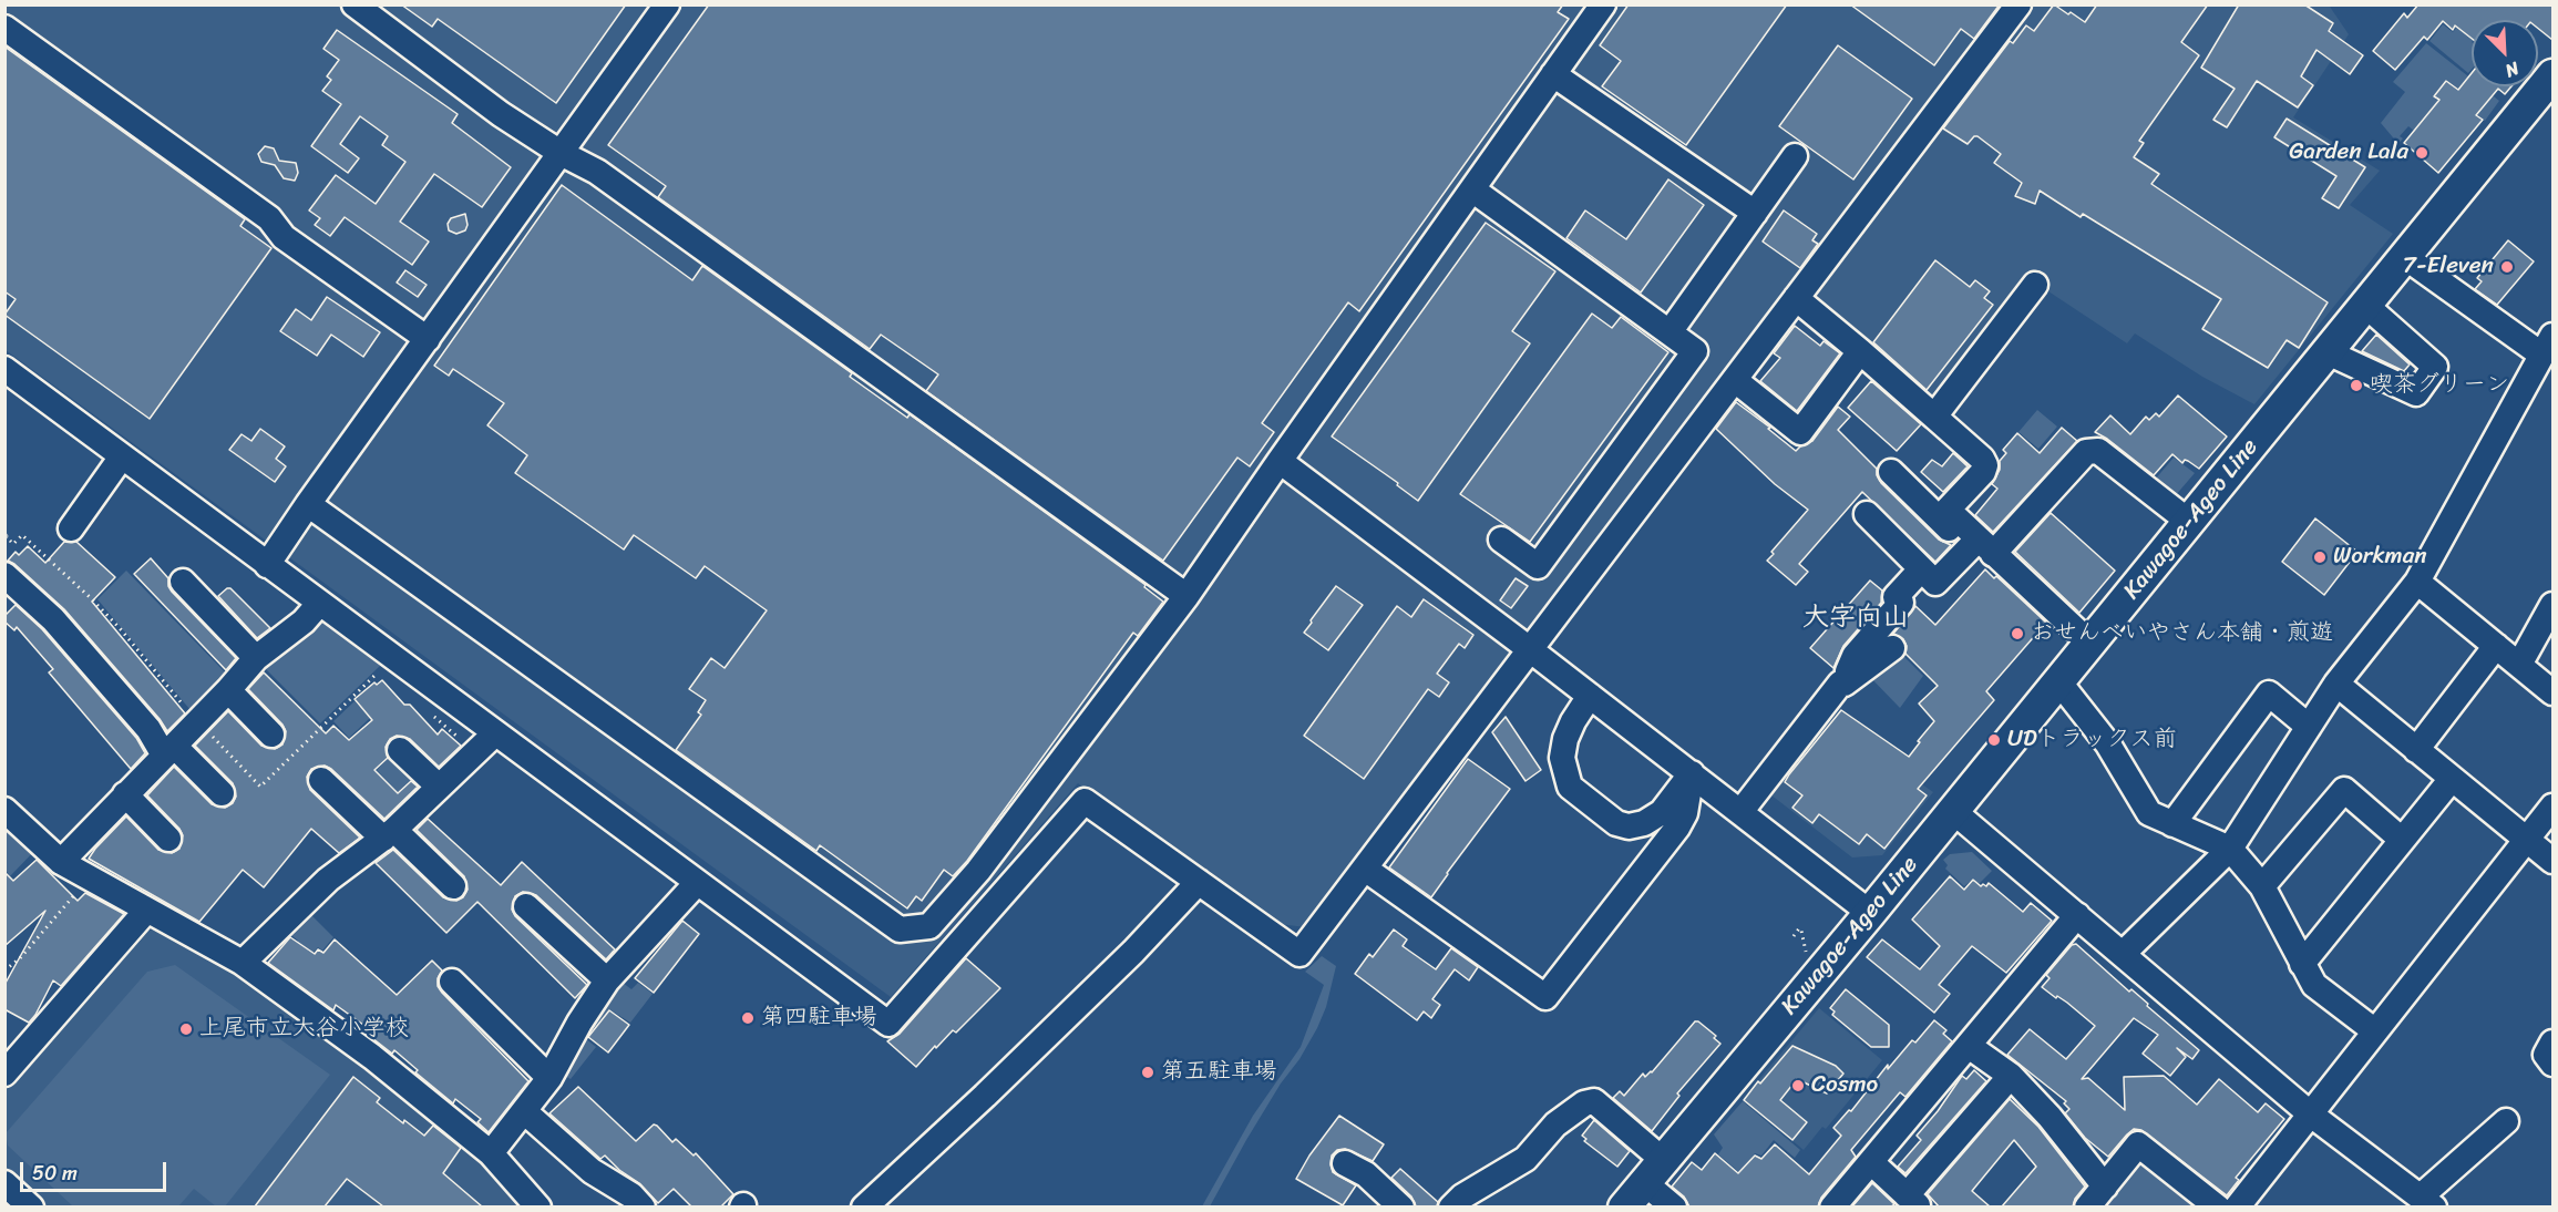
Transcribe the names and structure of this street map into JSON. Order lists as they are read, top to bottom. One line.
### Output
{"streets":{"main road":["Kawagoe-Ageo Line"]},"districts":["大字向山"],"places":["Garden Lala","7-Eleven","喫茶グリーン","Workman","おせんべいやさん本舗・煎遊","UDトラックス前","第四駐車場","上尾市立大谷小学校","第五駐車場","Cosmo"],"scale_bar":"50 m","north":"bottom right"}
